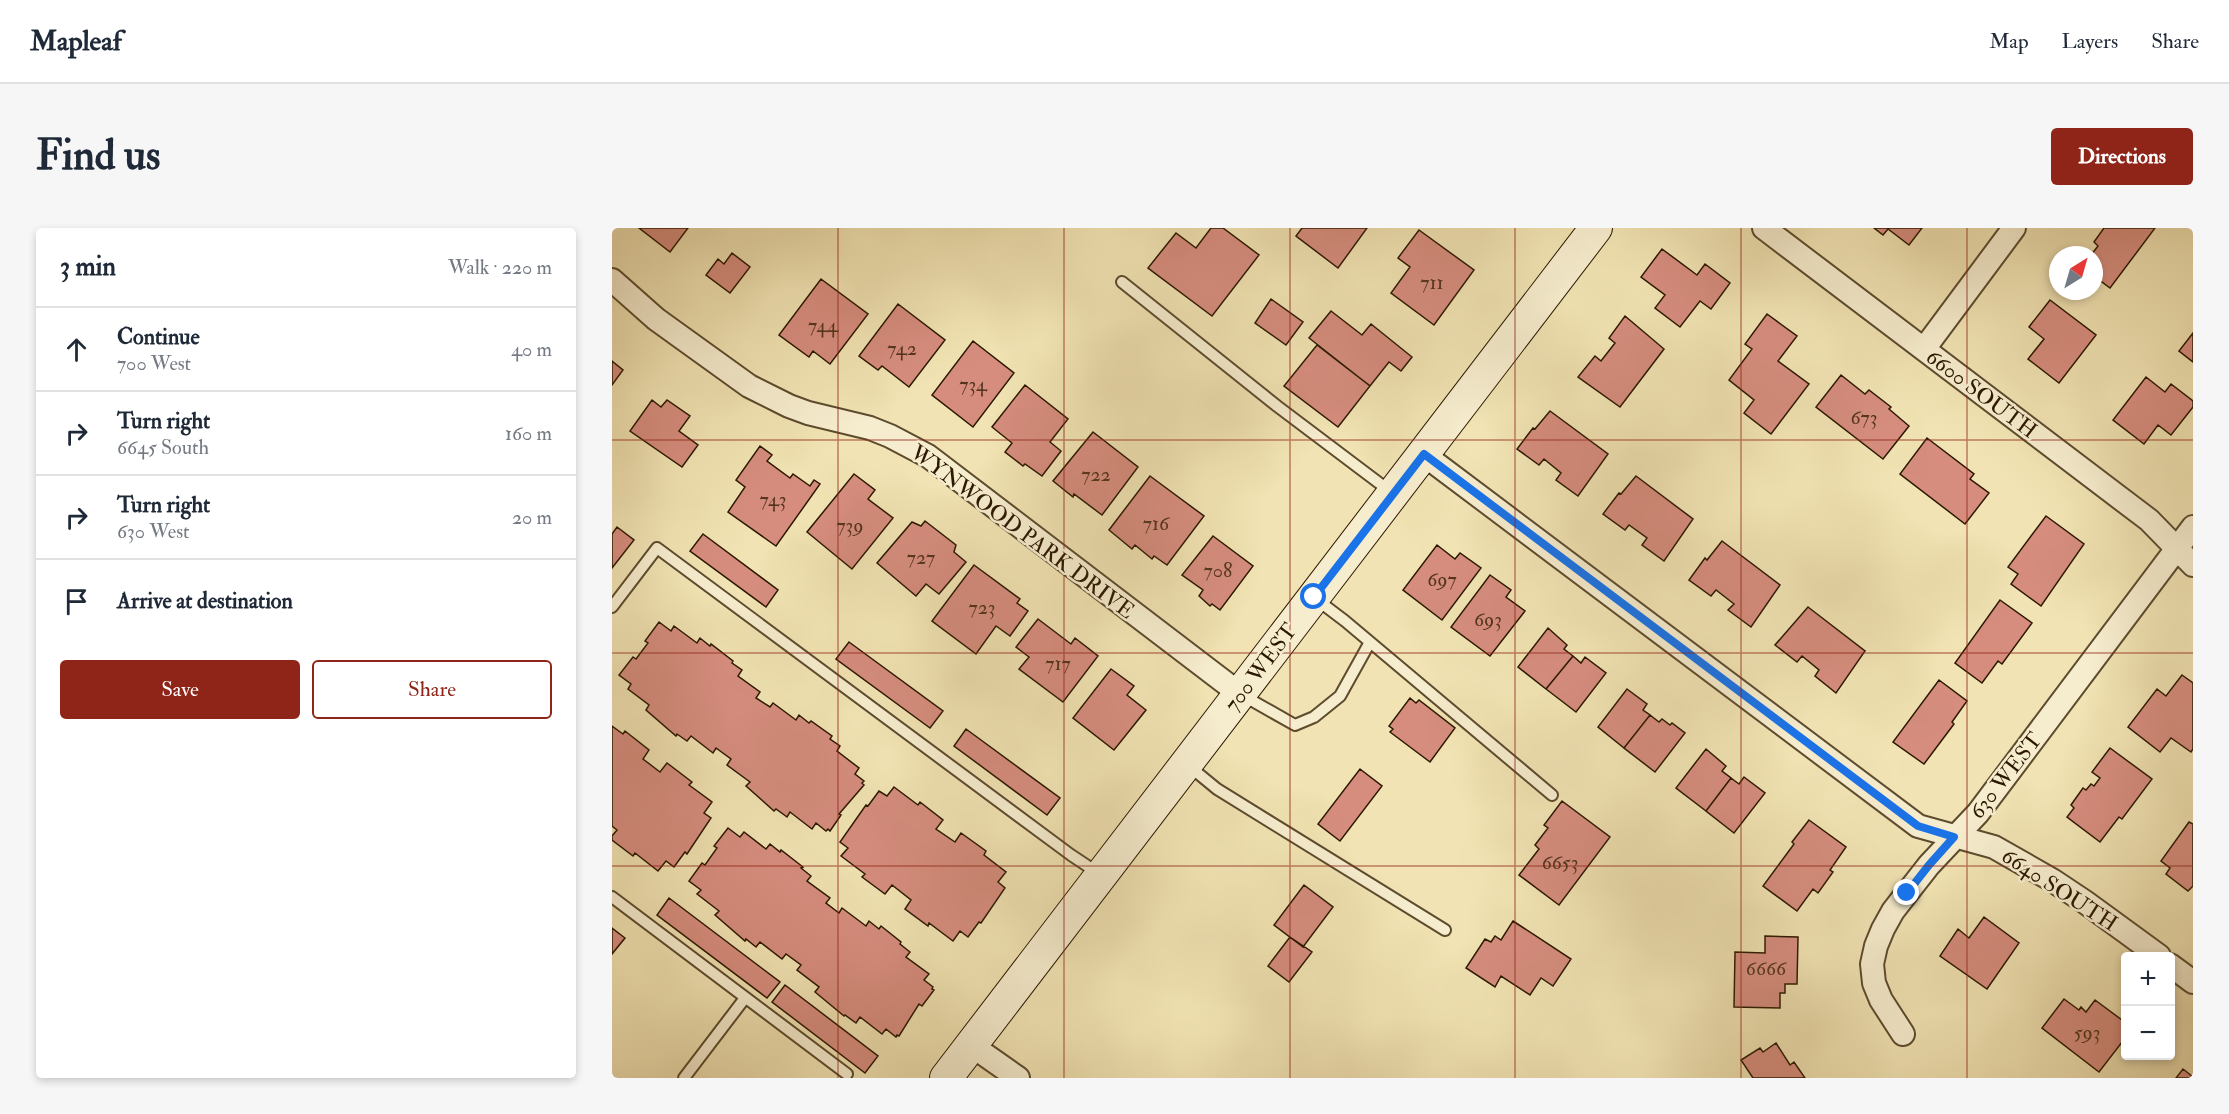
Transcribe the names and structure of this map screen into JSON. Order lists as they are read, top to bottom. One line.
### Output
{"streets":{"main road":["700 WEST"],"street":["6600 SOUTH","WYNWOOD PARK DRIVE","630 WEST","6640 SOUTH"]},"crossings":[["6600 SOUTH","630 WEST"],["WYNWOOD PARK DRIVE","700 WEST"],["700 WEST","6640 SOUTH"],["630 WEST","6640 SOUTH"]],"house_numbers":["711","744","742","734","673","722","743","716","739","727","708","697","723","693","717","6653","6666","593"],"north":"top right","page":{"header":"Mapleaf","nav":["Map","Layers","Share"],"buttons":["Directions",["Save","Share"]],"title":"Find us","heading":["3 min","Walk · 220 m"],"list":[["Continue","700 West","40 m"],["Turn right","6645 South","160 m"],["Turn right","630 West","20 m"],"Arrive at destination"],"map_buttons":["+","−"]}}
